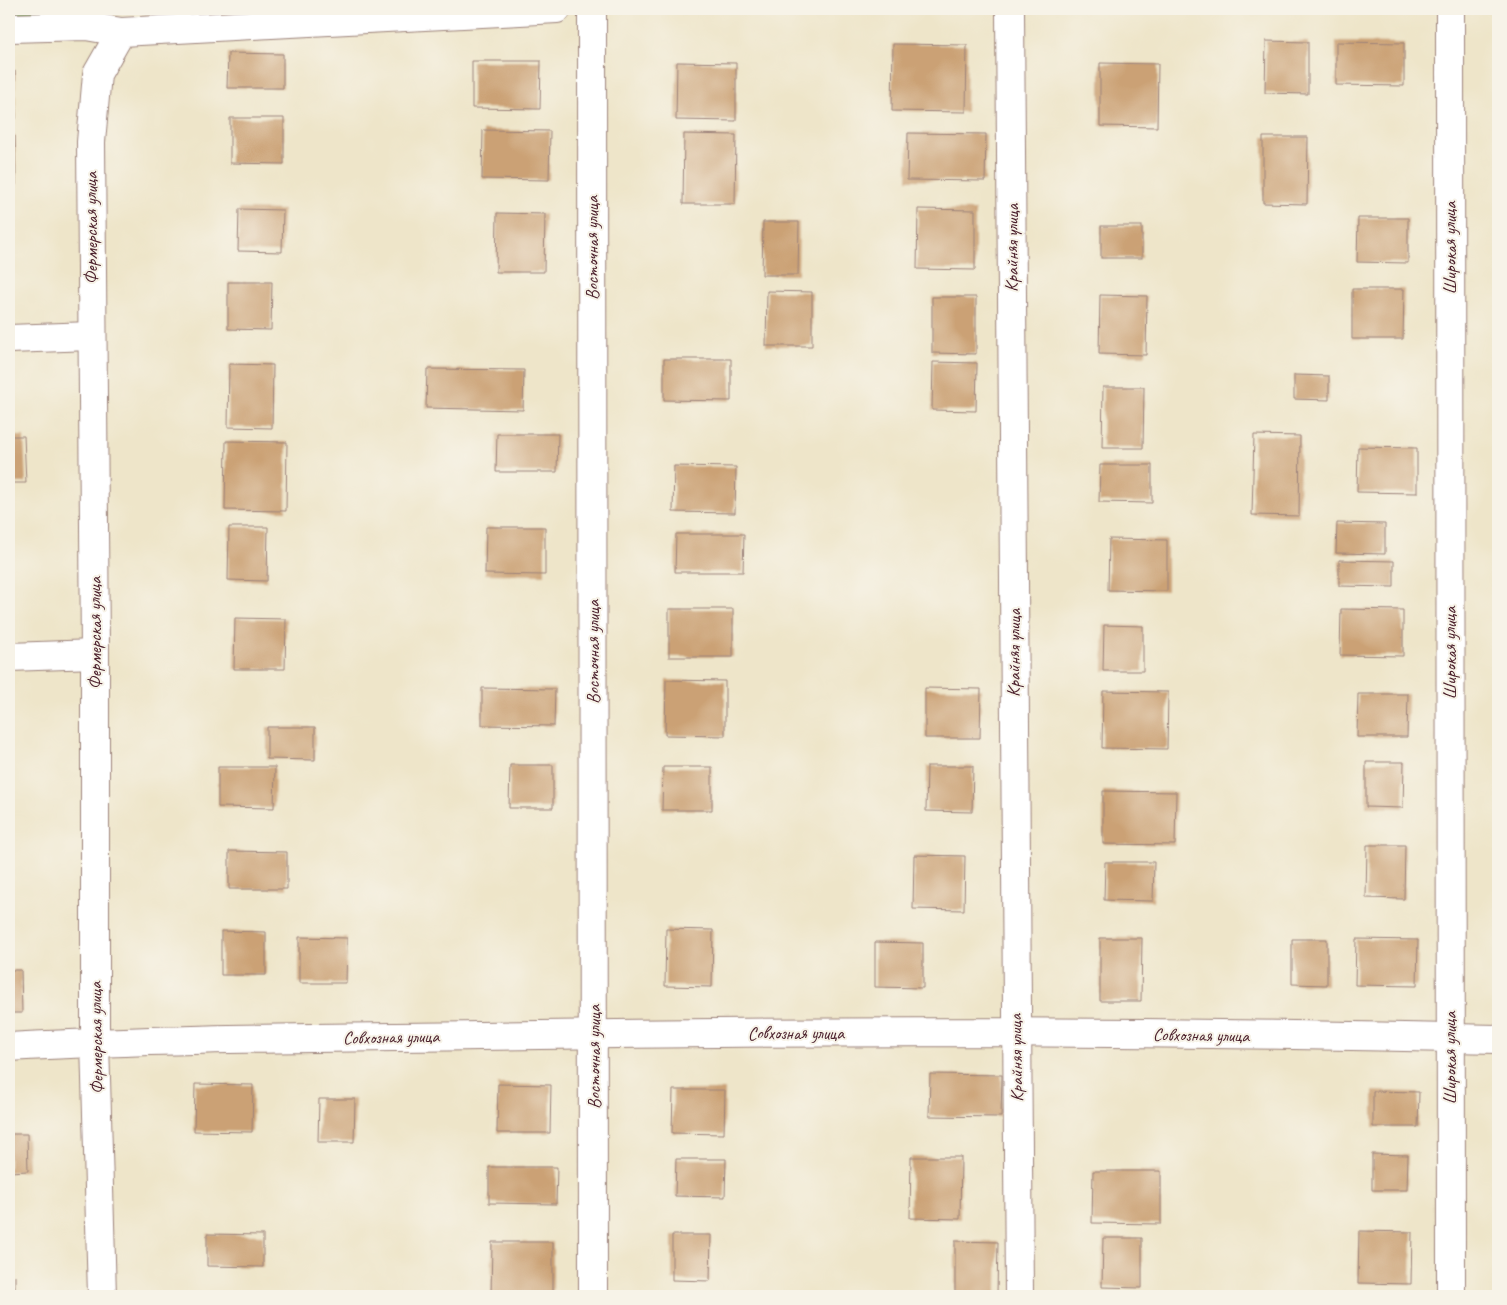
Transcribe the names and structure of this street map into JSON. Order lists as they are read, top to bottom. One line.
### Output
{"streets":{"street":["Фермерская улица","Восточная улица","Крайняя улица","Широкая улица","Совхозная улица"]},"crossings":[["Фермерская улица","Совхозная улица"],["Восточная улица","Совхозная улица"],["Крайняя улица","Совхозная улица"],["Широкая улица","Совхозная улица"]]}
